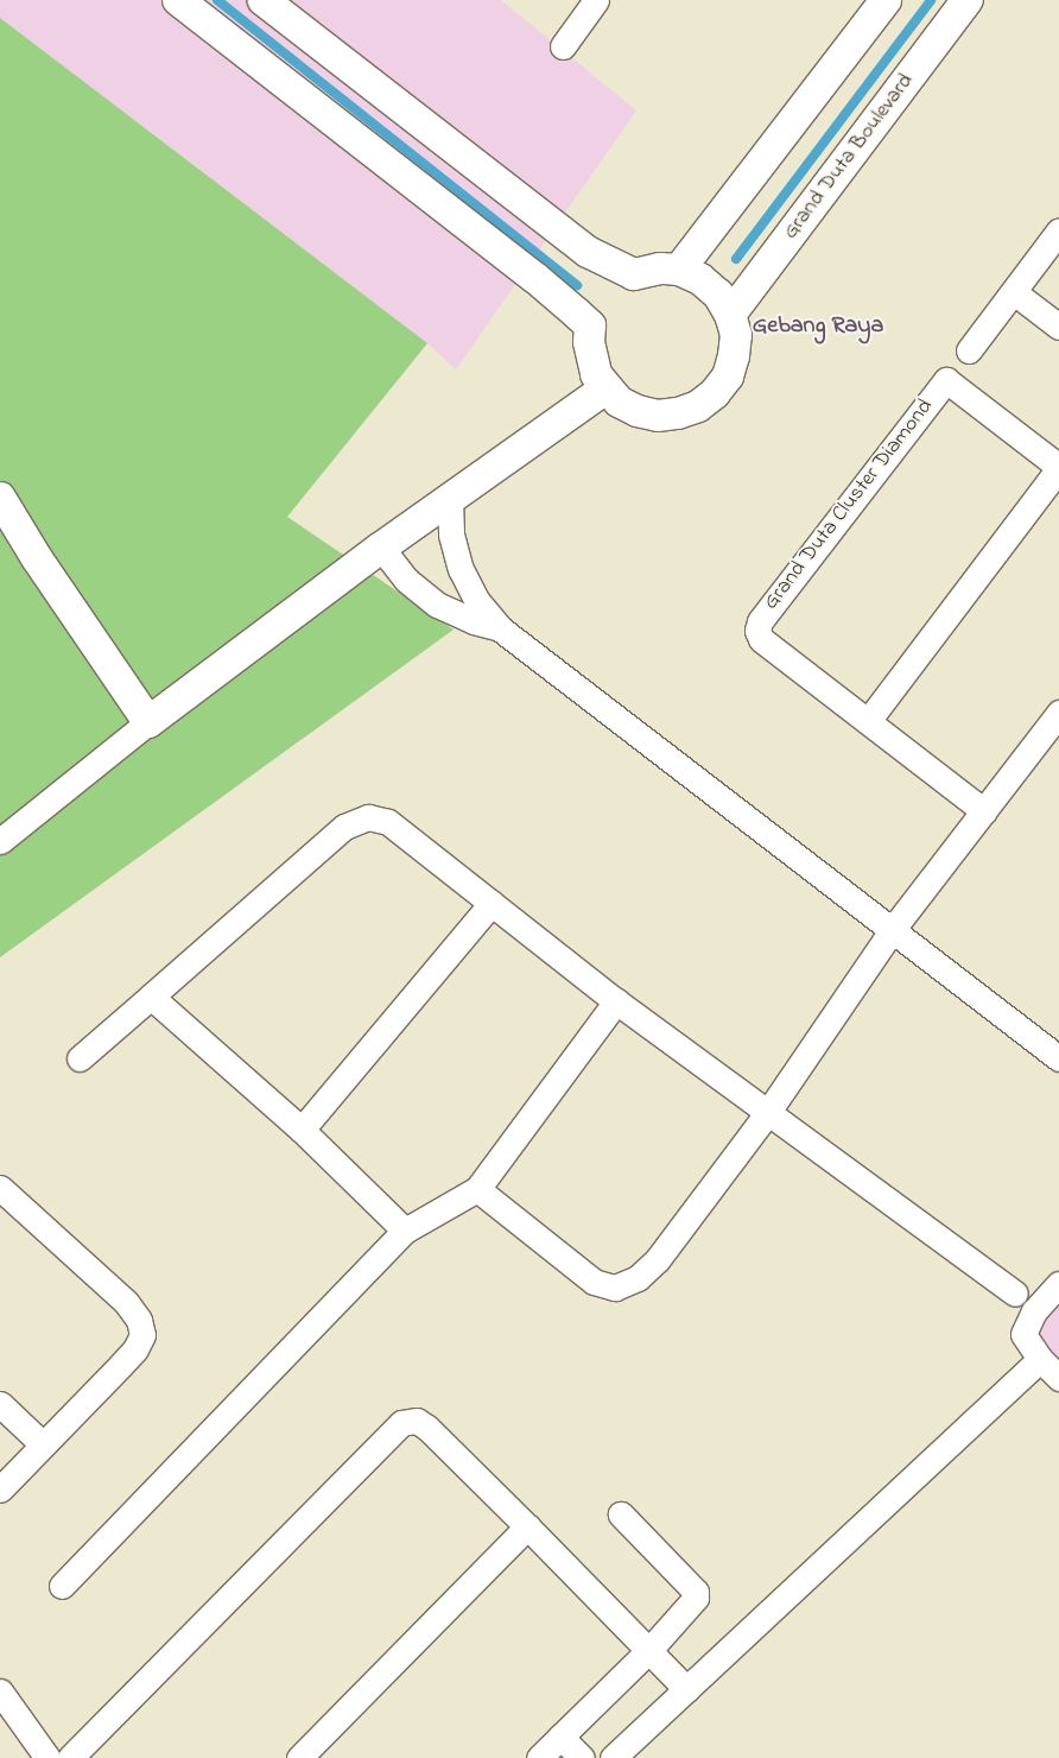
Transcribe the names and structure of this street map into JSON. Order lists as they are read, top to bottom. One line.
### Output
{"streets":{"street":["Grand Duta Boulevard","Grand Duta Cluster Diamond"]},"districts":["Gebang Raya"]}
